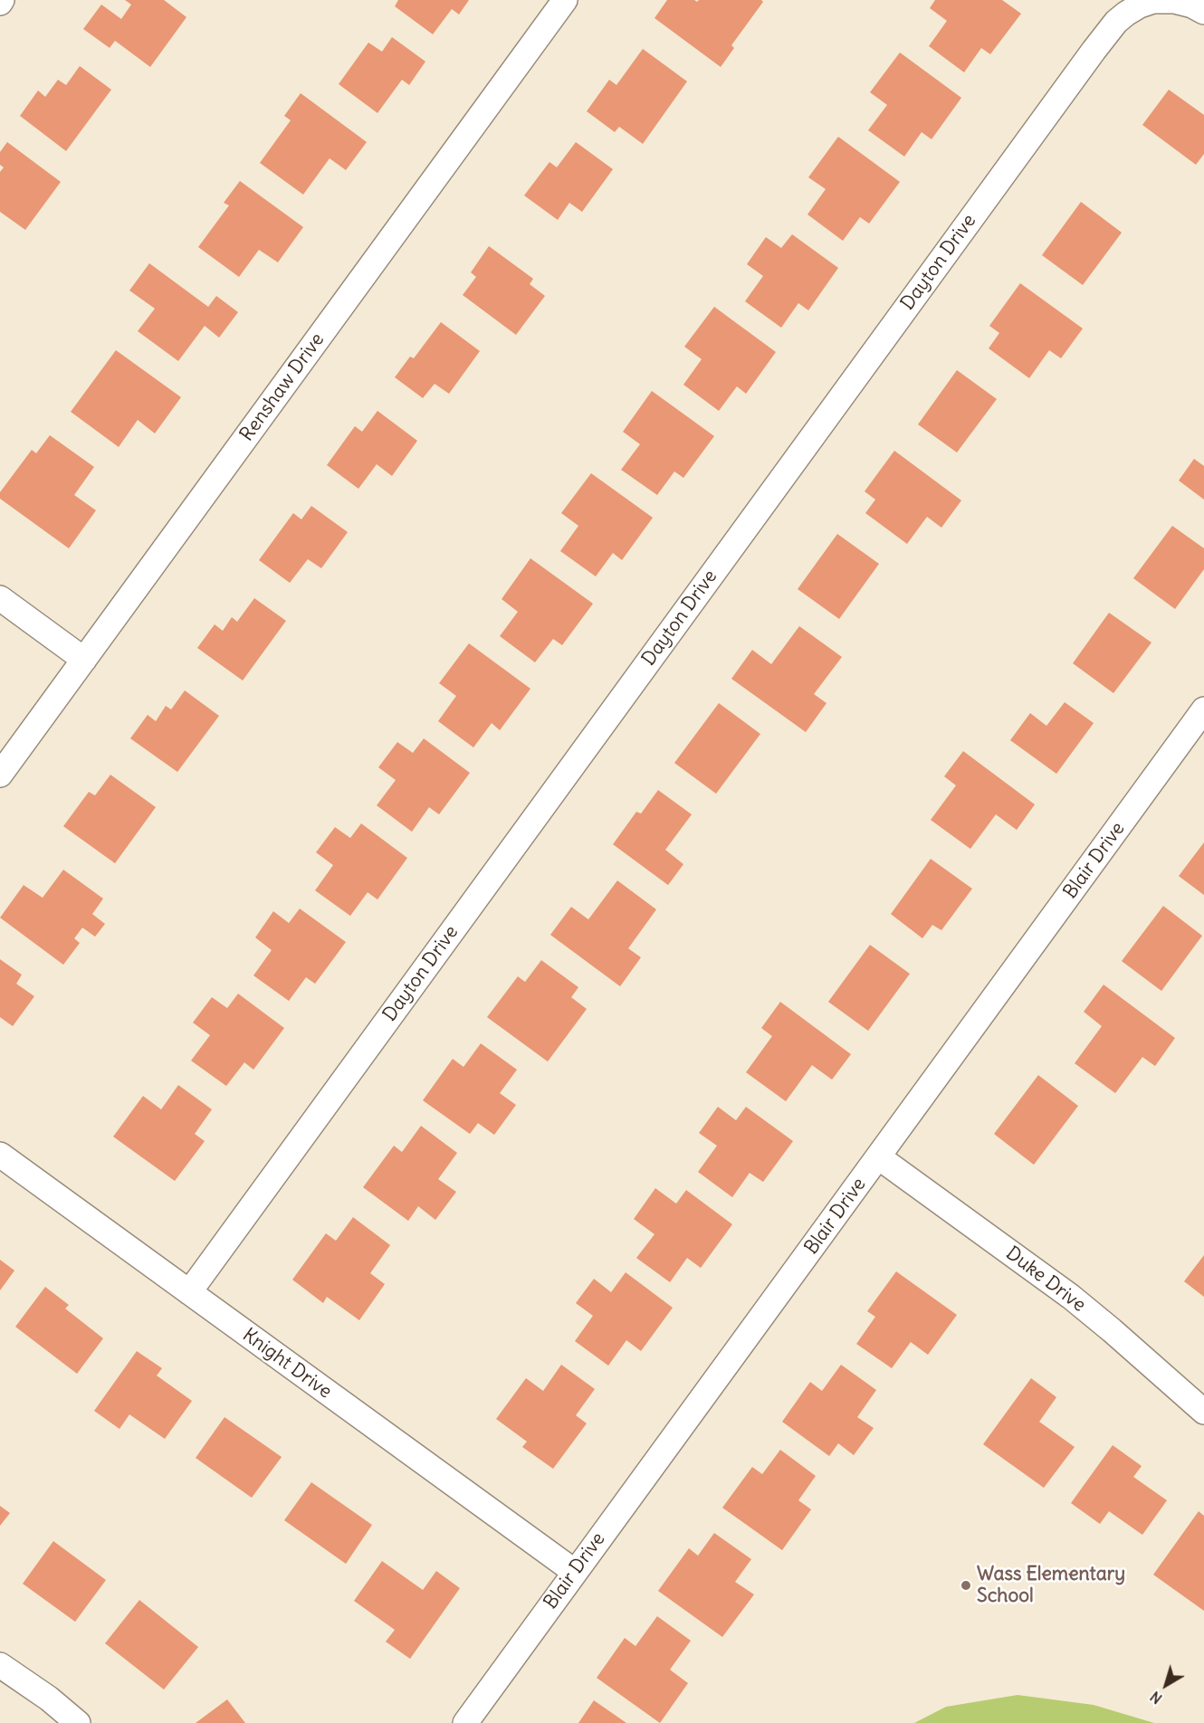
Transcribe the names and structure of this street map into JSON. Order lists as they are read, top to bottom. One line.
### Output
{"streets":{"street":["Dayton Drive","Renshaw Drive","Blair Drive","Duke Drive","Knight Drive"]},"crossings":[["Dayton Drive","Knight Drive"],["Blair Drive","Duke Drive"],["Blair Drive","Knight Drive"]],"places":["Wass Elementary School"],"north":"bottom left"}
